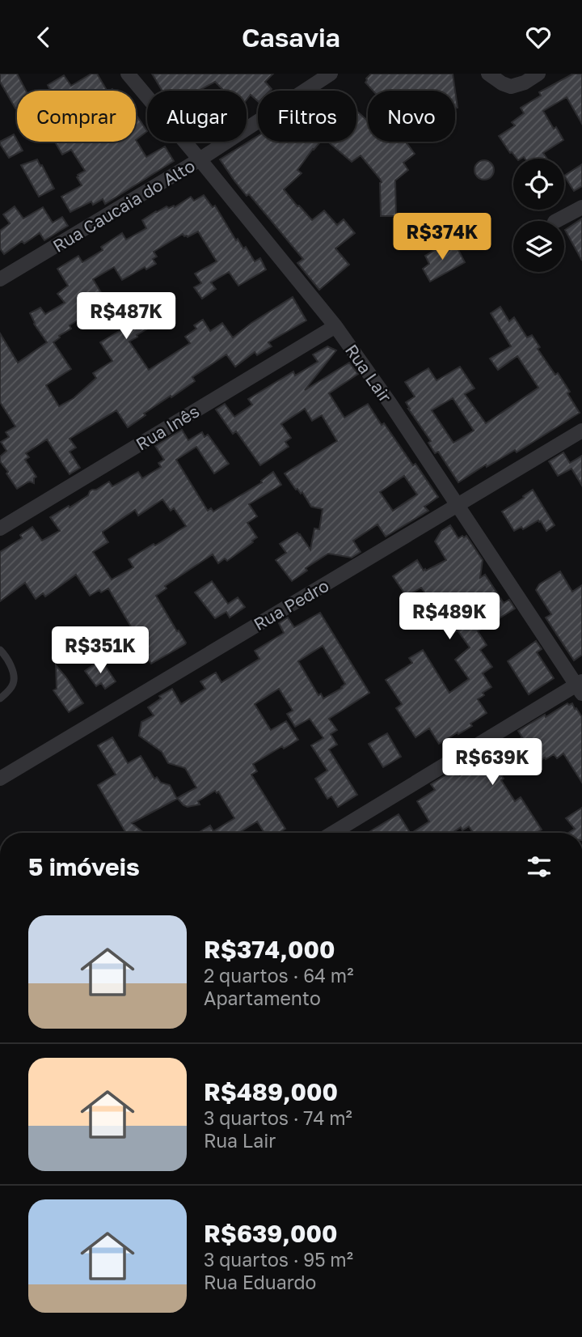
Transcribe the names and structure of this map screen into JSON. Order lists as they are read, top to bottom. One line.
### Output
{"streets":{"street":["Rua Caucaia do Alto","Rua Lair","Rua Inês","Rua Pedro"]},"crossings":[["Rua Caucaia do Alto","Rua Lair"],["Rua Lair","Rua Inês"],["Rua Lair","Rua Pedro"]],"page":{"header":"Casavia","chip":["Comprar","Alugar","Filtros","Novo"],"price":["R$374K","R$487K","R$489K","R$351K","R$639K"],"heading":"5 imóveis","list":[{"name":"R$374,000","note":"2 quartos · 64 m² · Apartamento"},{"name":"R$489,000","note":"3 quartos · 74 m² · Rua Lair"},{"name":"R$639,000","note":"3 quartos · 95 m² · Rua Eduardo"}]}}
